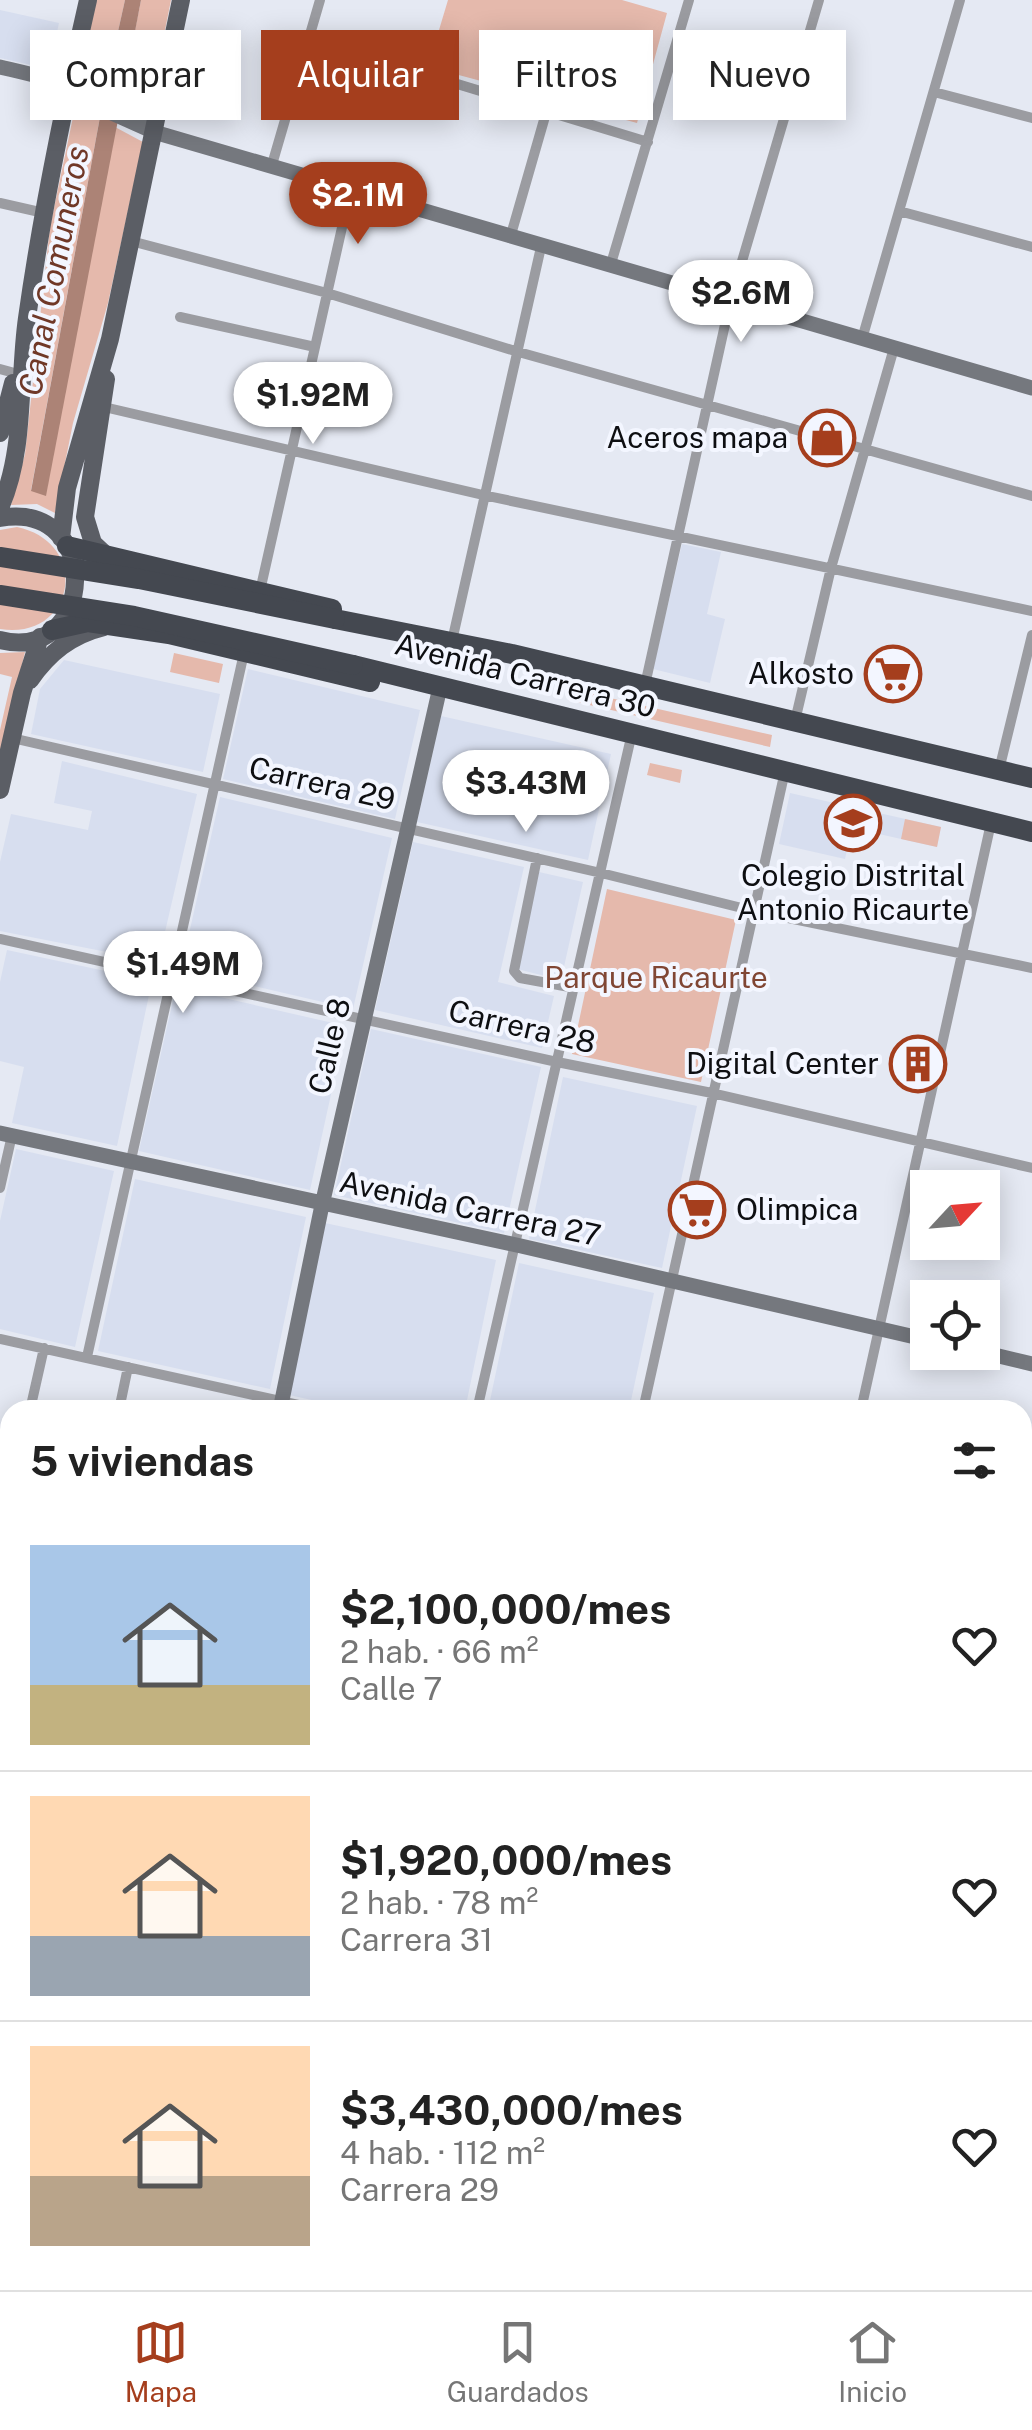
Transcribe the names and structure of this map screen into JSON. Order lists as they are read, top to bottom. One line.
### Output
{"streets":{"highway":["Avenida Carrera 30"],"street":["Carrera 29","Carrera 28","Calle 8","Avenida Carrera 27"]},"crossings":[["Carrera 29","Calle 8"],["Carrera 28","Calle 8"],["Calle 8","Avenida Carrera 27"]],"water":["Canal Comuneros"],"parks":["Parque Ricaurte"],"places":{"shop":["Aceros mapa"],"supermarket":["Alkosto","Olimpica"],"school or university":["Colegio Distrital Antonio Ricaurte"],"building":["Digital Center"]},"north":"top right","page":{"chip":["Comprar","Alquilar","Filtros","Nuevo"],"price":["$2.1M","$2.6M","$1.92M","$3.43M","$1.49M"],"heading":"5 viviendas","list":[{"name":"$2,100,000/mes","note":"2 hab. · 66 m² · Calle 7"},{"name":"$1,920,000/mes","note":"2 hab. · 78 m² · Carrera 31"},{"name":"$3,430,000/mes","note":"4 hab. · 112 m² · Carrera 29"}],"tabs":["Mapa","Guardados","Inicio"]}}
